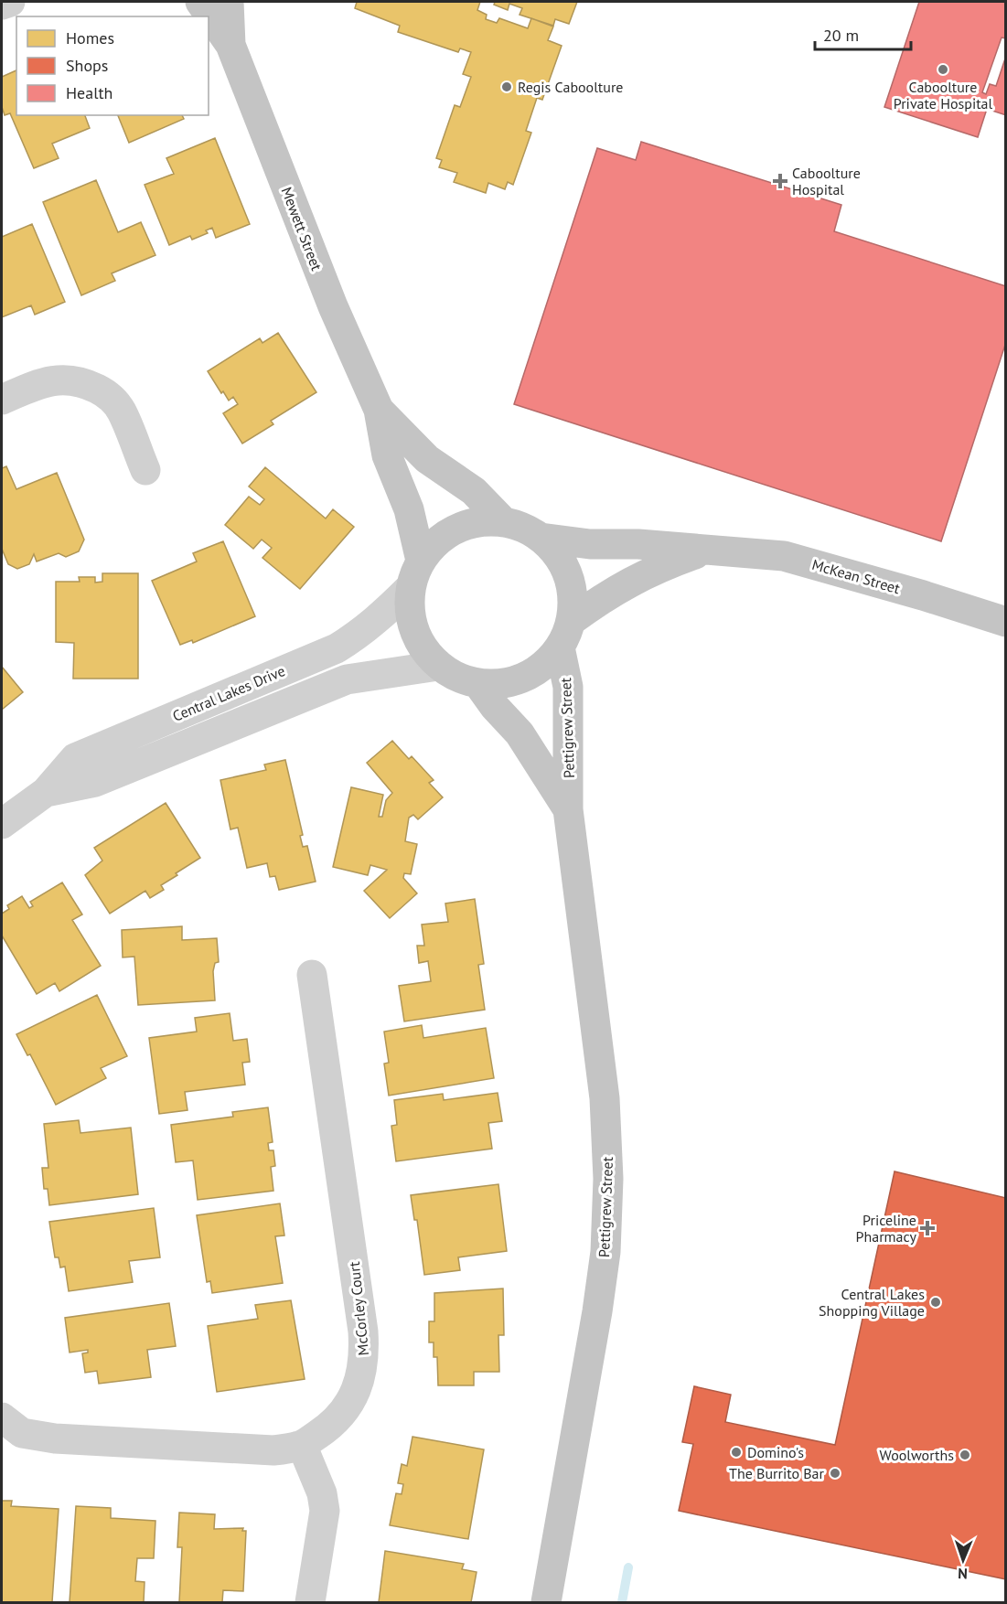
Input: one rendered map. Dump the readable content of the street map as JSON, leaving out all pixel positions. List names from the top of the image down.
{
  "streets": {
    "main road": ["Mewett Street", "McKean Street", "Pettigrew Street"],
    "street": ["Central Lakes Drive", "McCorley Court"]
  },
  "crossings": [
    ["Mewett Street", "McKean Street"],
    ["Mewett Street", "Central Lakes Drive"],
    ["Mewett Street", "Pettigrew Street"],
    ["McKean Street", "Central Lakes Drive"],
    ["McKean Street", "Pettigrew Street"],
    ["Central Lakes Drive", "Pettigrew Street"]
  ],
  "places": {
    "other": [
      "Caboolture Private Hospital",
      "Regis Caboolture",
      "Central Lakes Shopping Village",
      "Domino's",
      "Woolworths",
      "The Burrito Bar"
    ],
    "health": ["Caboolture Hospital", "Priceline Pharmacy"]
  },
  "legend": ["Homes", "Shops", "Health"],
  "scale_bar": "20 m",
  "north": "bottom"
}
